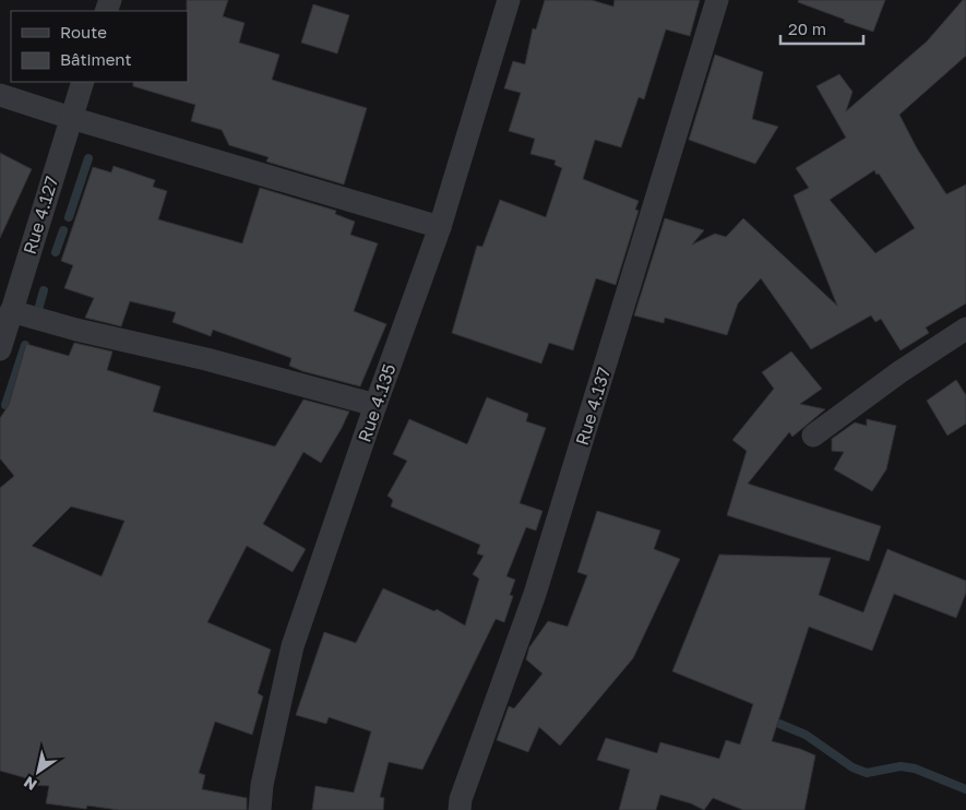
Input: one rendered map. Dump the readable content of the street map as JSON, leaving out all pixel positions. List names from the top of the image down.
{
  "streets": {
    "street": ["Rue 4.127", "Rue 4.135", "Rue 4.137"]
  },
  "legend": ["Route", "Bâtiment"],
  "scale_bar": "20 m",
  "north": "bottom left"
}
